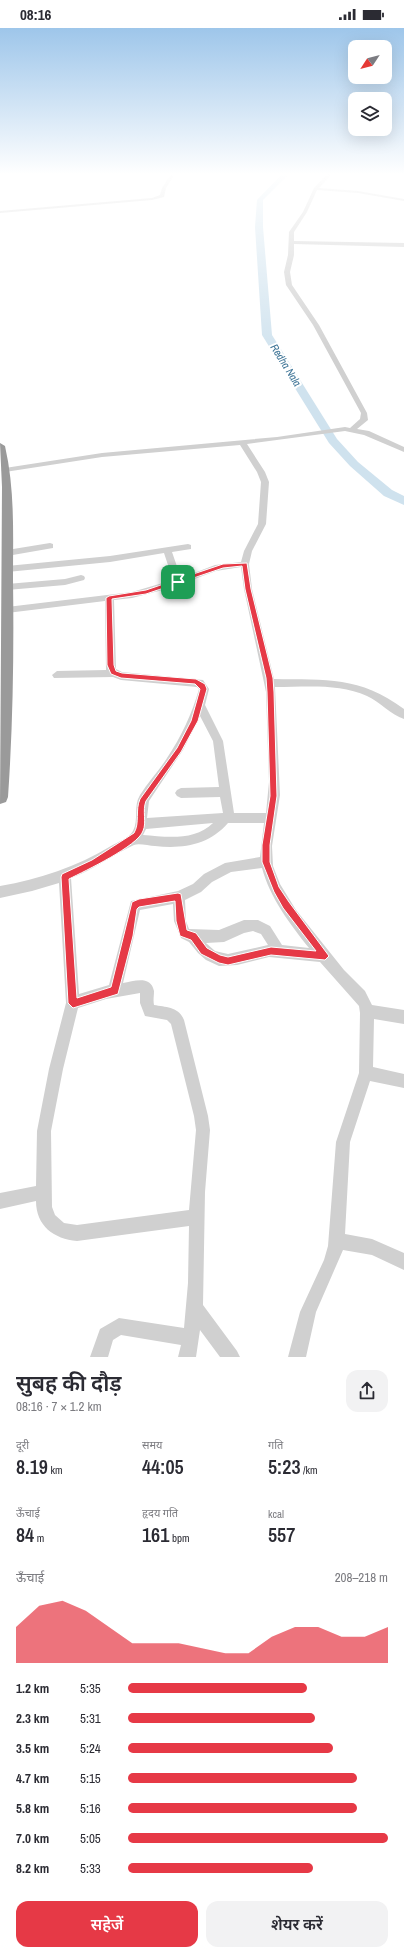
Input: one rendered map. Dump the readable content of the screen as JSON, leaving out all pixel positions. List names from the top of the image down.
{
  "water": ["Redha Nala"],
  "north": "bottom left",
  "page": {
    "status": "08:16",
    "heading": ["सुबह की दौड़", "08:16 · 7 × 1.2 km"],
    "stats": [
      ["दूरी", "8.19 km"],
      ["समय", "44:05"],
      ["गति", "5:23 /km"],
      ["ऊँचाई", "84 m"],
      ["हृदय गति", "161 bpm"],
      ["kcal", "557"]
    ],
    "chart": ["ऊँचाई", "208–218 m"],
    "list": [
      {
        "name": "1.2 km",
        "note": "5:35"
      },
      {
        "name": "2.3 km",
        "note": "5:31"
      },
      {
        "name": "3.5 km",
        "note": "5:24"
      },
      {
        "name": "4.7 km",
        "note": "5:15"
      },
      {
        "name": "5.8 km",
        "note": "5:16"
      },
      {
        "name": "7.0 km",
        "note": "5:05"
      },
      {
        "name": "8.2 km",
        "note": "5:33"
      }
    ],
    "buttons": ["सहेजें", "शेयर करें"]
  }
}
